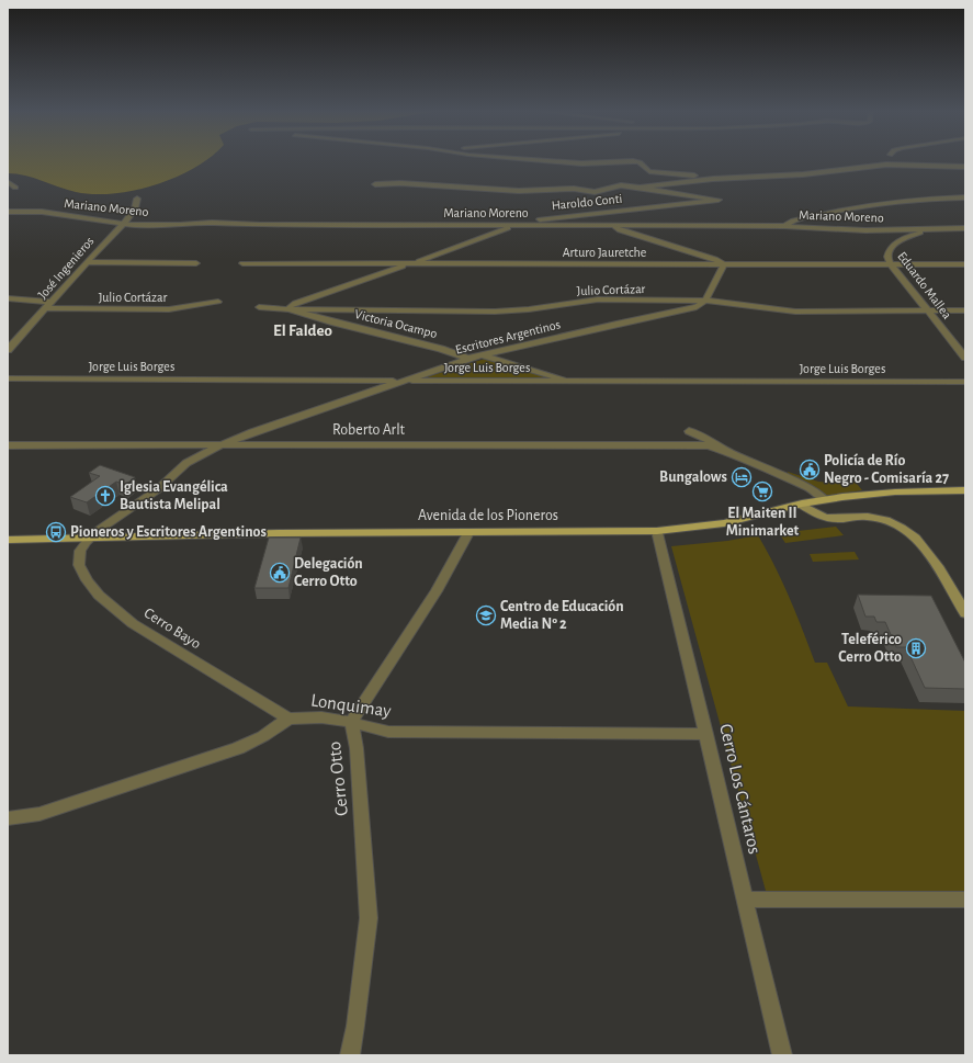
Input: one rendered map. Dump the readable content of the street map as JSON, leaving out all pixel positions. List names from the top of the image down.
{
  "streets": {
    "main road": ["Avenida de los Pioneros"],
    "street": [
      "Haroldo Conti",
      "Mariano Moreno",
      "Arturo Jauretche",
      "José Ingenieros",
      "Eduardo Mallea",
      "Julio Cortázar",
      "Victoria Ocampo",
      "Escritores Argentinos",
      "Jorge Luis Borges",
      "Roberto Arlt",
      "Cerro Bayo",
      "Lonquimay",
      "Cerro Otto",
      "Cerro Los Cántaros"
    ]
  },
  "crossings": [
    ["Haroldo Conti", "Mariano Moreno"],
    ["Haroldo Conti", "Arturo Jauretche"],
    ["Haroldo Conti", "Victoria Ocampo"],
    ["Mariano Moreno", "José Ingenieros"],
    ["Mariano Moreno", "Eduardo Mallea"],
    ["Arturo Jauretche", "Eduardo Mallea"],
    ["José Ingenieros", "Julio Cortázar"],
    ["Eduardo Mallea", "Julio Cortázar"],
    ["Julio Cortázar", "Victoria Ocampo"],
    ["Julio Cortázar", "Escritores Argentinos"],
    ["Victoria Ocampo", "Escritores Argentinos"],
    ["Escritores Argentinos", "Jorge Luis Borges"],
    ["Escritores Argentinos", "Roberto Arlt"],
    ["Escritores Argentinos", "Avenida de los Pioneros"],
    ["Escritores Argentinos", "Cerro Bayo"],
    ["Avenida de los Pioneros", "Cerro Bayo"],
    ["Avenida de los Pioneros", "Cerro Otto"],
    ["Avenida de los Pioneros", "Cerro Los Cántaros"],
    ["Cerro Bayo", "Lonquimay"],
    ["Lonquimay", "Cerro Otto"],
    ["Lonquimay", "Cerro Los Cántaros"]
  ],
  "districts": ["El Faldeo"],
  "places": {
    "public building": ["Policía de Río Negro - Comisaría 27", "Delegación Cerro Otto"],
    "hotel": ["Bungalows"],
    "supermarket": ["El Maiten II Minimarket"],
    "church": ["Iglesia Evangélica Bautista Melipal"],
    "bus stop": ["Pioneros y Escritores Argentinos"],
    "school or university": ["Centro de Educación Media Nº 2"],
    "building": ["Teleférico Cerro Otto"]
  }
}
